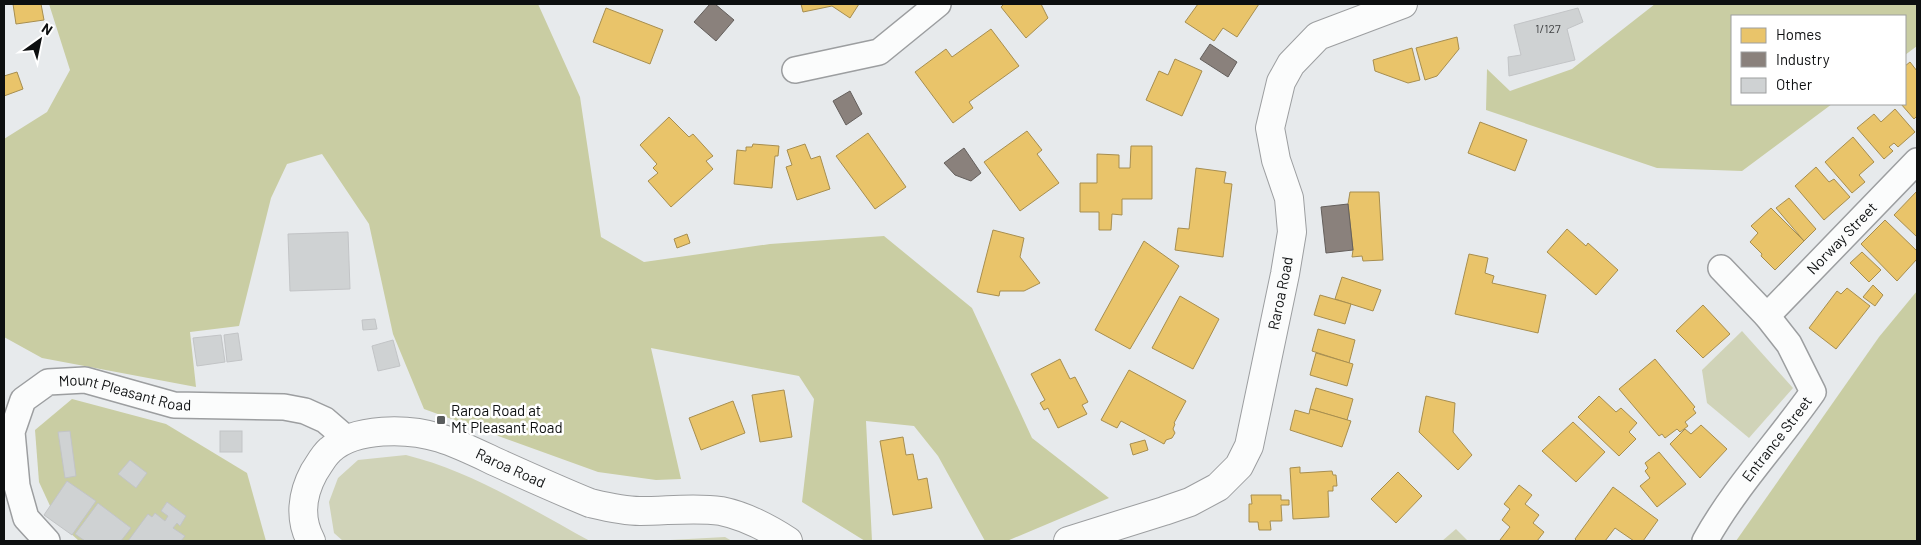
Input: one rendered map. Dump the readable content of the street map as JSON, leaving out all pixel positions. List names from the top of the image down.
{
  "streets": {
    "main road": ["Raroa Road"],
    "street": ["Norway Street", "Mount Pleasant Road", "Entrance Street"]
  },
  "crossings": [
    ["Norway Street", "Entrance Street"],
    ["Raroa Road", "Mount Pleasant Road"]
  ],
  "places": {
    "transit": ["Raroa Road at Mt Pleasant Road"]
  },
  "house_numbers": ["1/127"],
  "legend": ["Homes", "Industry", "Other"],
  "north": "top right"
}
